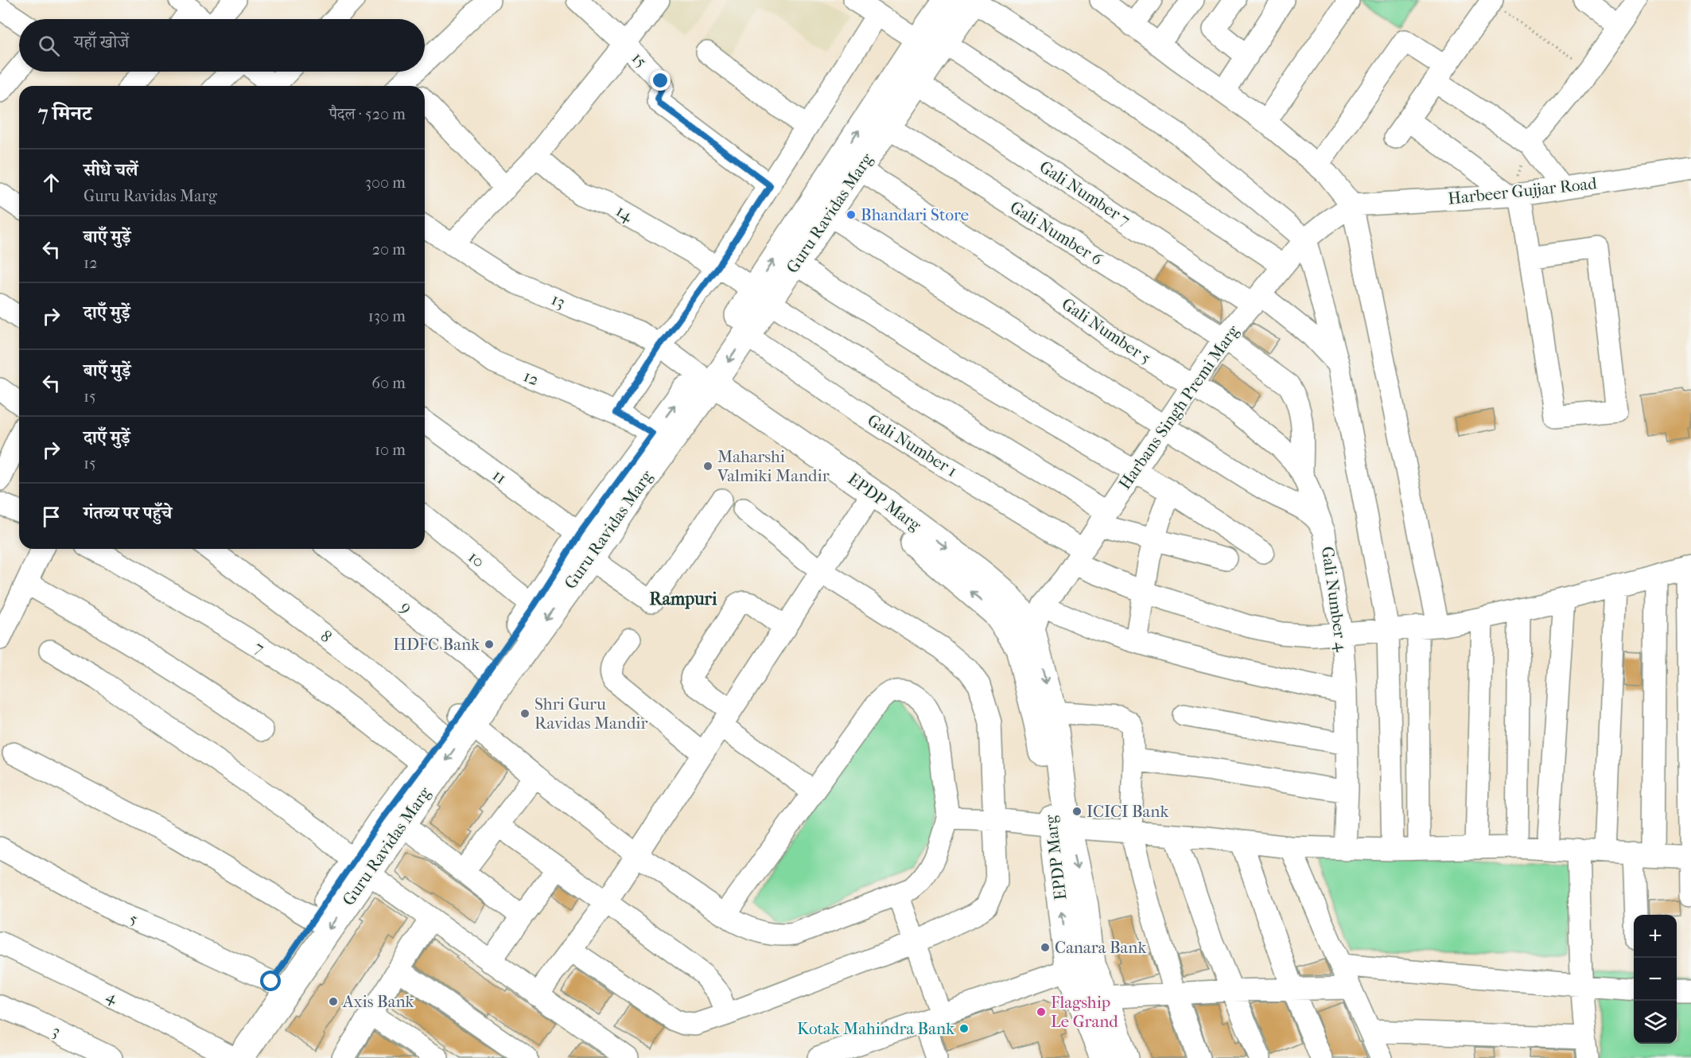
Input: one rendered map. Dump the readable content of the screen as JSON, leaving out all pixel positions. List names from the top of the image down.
{
  "streets": {
    "main road": ["Guru Ravidas Marg", "EPDP Marg"],
    "street": [
      "15",
      "Harbeer Gujjar Road",
      "Gali Number 7",
      "14",
      "Gali Number 6",
      "13",
      "Gali Number 5",
      "12",
      "Harbans Singh Premi Marg",
      "Gali Number 1",
      "11",
      "10",
      "Gali Number 4",
      "9",
      "8",
      "7",
      "5",
      "4",
      "3"
    ]
  },
  "crossings": [
    ["Harbeer Gujjar Road", "Harbans Singh Premi Marg"],
    ["Gali Number 7", "Guru Ravidas Marg"],
    ["Gali Number 7", "Harbans Singh Premi Marg"],
    ["14", "Guru Ravidas Marg"],
    ["14", "Harbans Singh Premi Marg"],
    ["Guru Ravidas Marg", "Gali Number 6"],
    ["Guru Ravidas Marg", "13"],
    ["Guru Ravidas Marg", "Gali Number 5"],
    ["Guru Ravidas Marg", "12"],
    ["Guru Ravidas Marg", "Gali Number 1"],
    ["Guru Ravidas Marg", "11"],
    ["Guru Ravidas Marg", "EPDP Marg"],
    ["Guru Ravidas Marg", "10"],
    ["Guru Ravidas Marg", "Gali Number 4"],
    ["Guru Ravidas Marg", "9"],
    ["Guru Ravidas Marg", "8"],
    ["Guru Ravidas Marg", "7"],
    ["Guru Ravidas Marg", "5"],
    ["Guru Ravidas Marg", "4"],
    ["Gali Number 6", "Gali Number 5"],
    ["Gali Number 6", "Harbans Singh Premi Marg"],
    ["13", "EPDP Marg"],
    ["Gali Number 5", "Harbans Singh Premi Marg"],
    ["Gali Number 5", "Gali Number 4"],
    ["Harbans Singh Premi Marg", "Gali Number 1"],
    ["Harbans Singh Premi Marg", "EPDP Marg"],
    ["Harbans Singh Premi Marg", "Gali Number 4"],
    ["Gali Number 1", "Gali Number 4"]
  ],
  "districts": ["Rampuri"],
  "places": [
    "Bhandari Store",
    "Maharshi Valmiki Mandir",
    "HDFC Bank",
    "Shri Guru Ravidas Mandir",
    "ICICI Bank",
    "Canara Bank",
    "Axis Bank",
    "Flagship Le Grand",
    "Kotak Mahindra Bank"
  ],
  "page": {
    "search": "यहाँ खोजें",
    "heading": ["7 मिनट", "पैदल · 520 m"],
    "list": [
      ["सीधे चलें", "Guru Ravidas Marg", "300 m"],
      ["बाएँ मुड़ें", "12", "20 m"],
      ["दाएँ मुड़ें", "130 m"],
      ["बाएँ मुड़ें", "15", "60 m"],
      ["दाएँ मुड़ें", "15", "10 m"],
      "गंतव्य पर पहुँचे"
    ],
    "map_buttons": ["+", "−"]
  }
}
